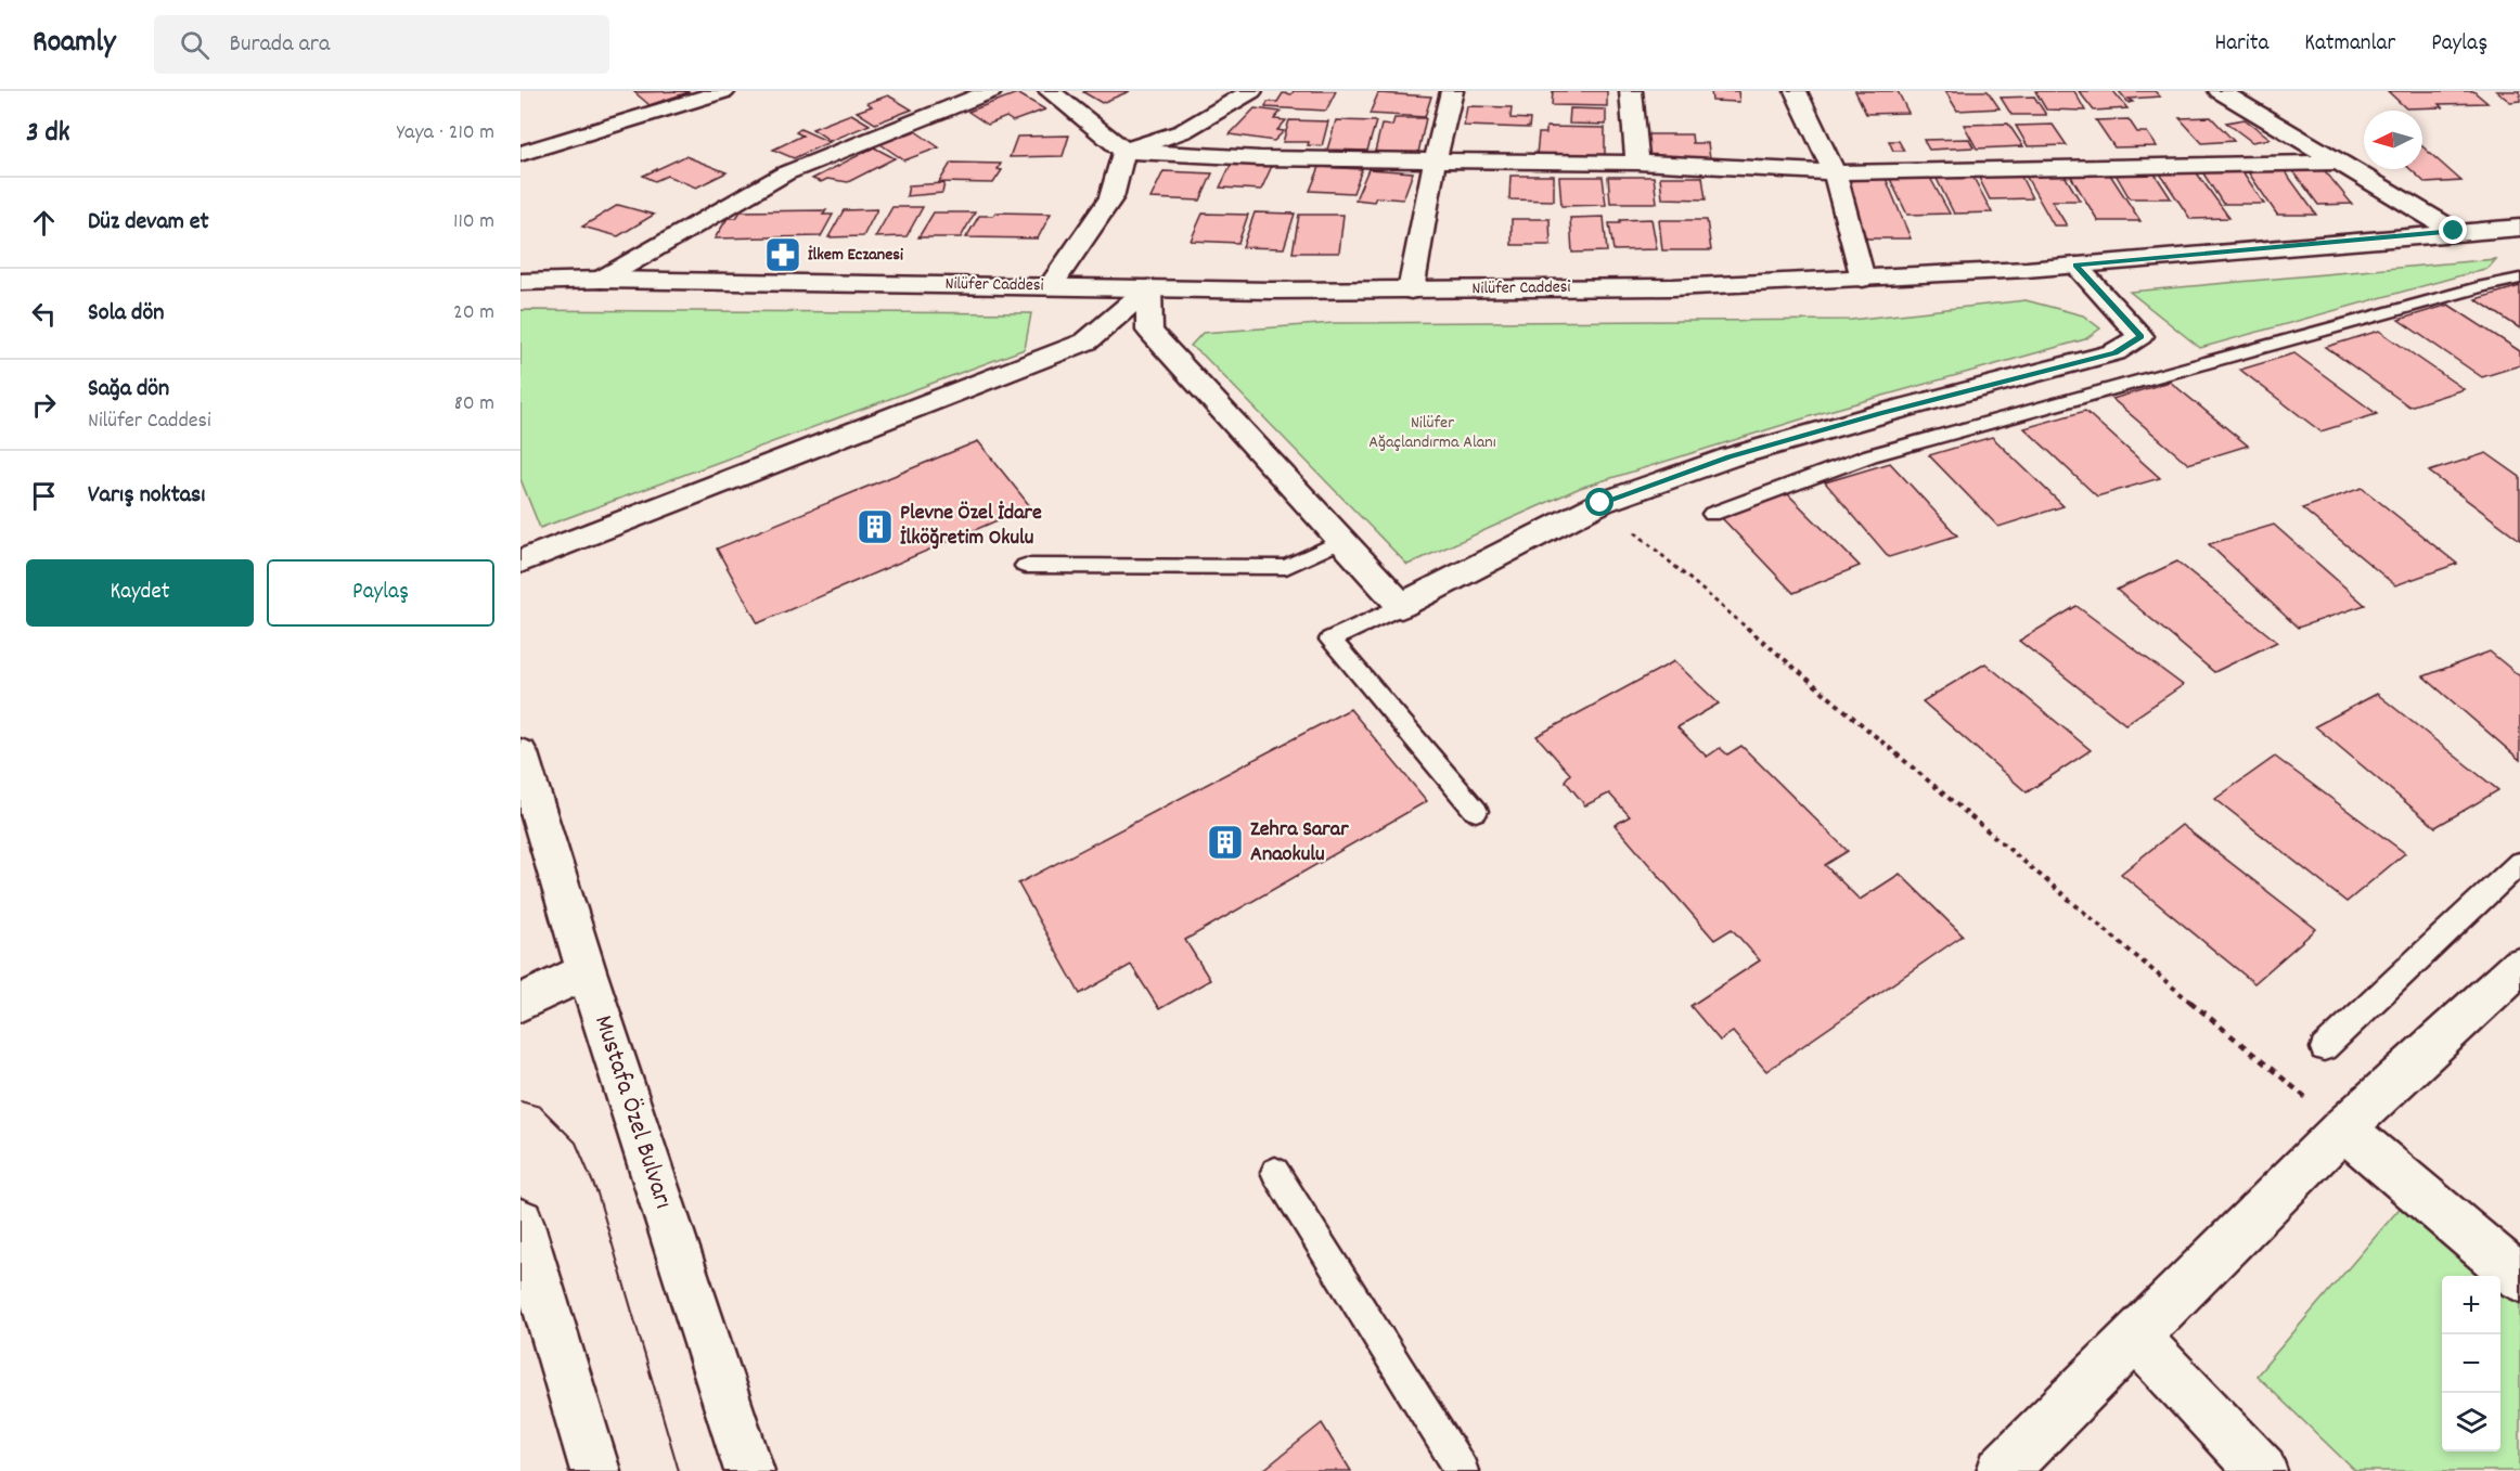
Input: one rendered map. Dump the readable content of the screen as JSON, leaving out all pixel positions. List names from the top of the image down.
{
  "streets": {
    "street": ["Nilüfer Caddesi", "Mustafa Özel Bulvarı"]
  },
  "parks": ["Nilüfer Ağaçlandırma Alanı"],
  "places": {
    "pharmacy": ["İlkem Eczanesi"],
    "building": ["Plevne Özel İdare İlköğretim Okulu", "Zehra Sarar Anaokulu"]
  },
  "north": "left",
  "page": {
    "header": "Roamly",
    "search": "Burada ara",
    "nav": ["Harita", "Katmanlar", "Paylaş"],
    "heading": ["3 dk", "Yaya · 210 m"],
    "list": [
      ["Düz devam et", "110 m"],
      ["Sola dön", "20 m"],
      ["Sağa dön", "Nilüfer Caddesi", "80 m"],
      "Varış noktası"
    ],
    "buttons": ["Kaydet", "Paylaş"],
    "map_buttons": ["+", "−"]
  }
}
